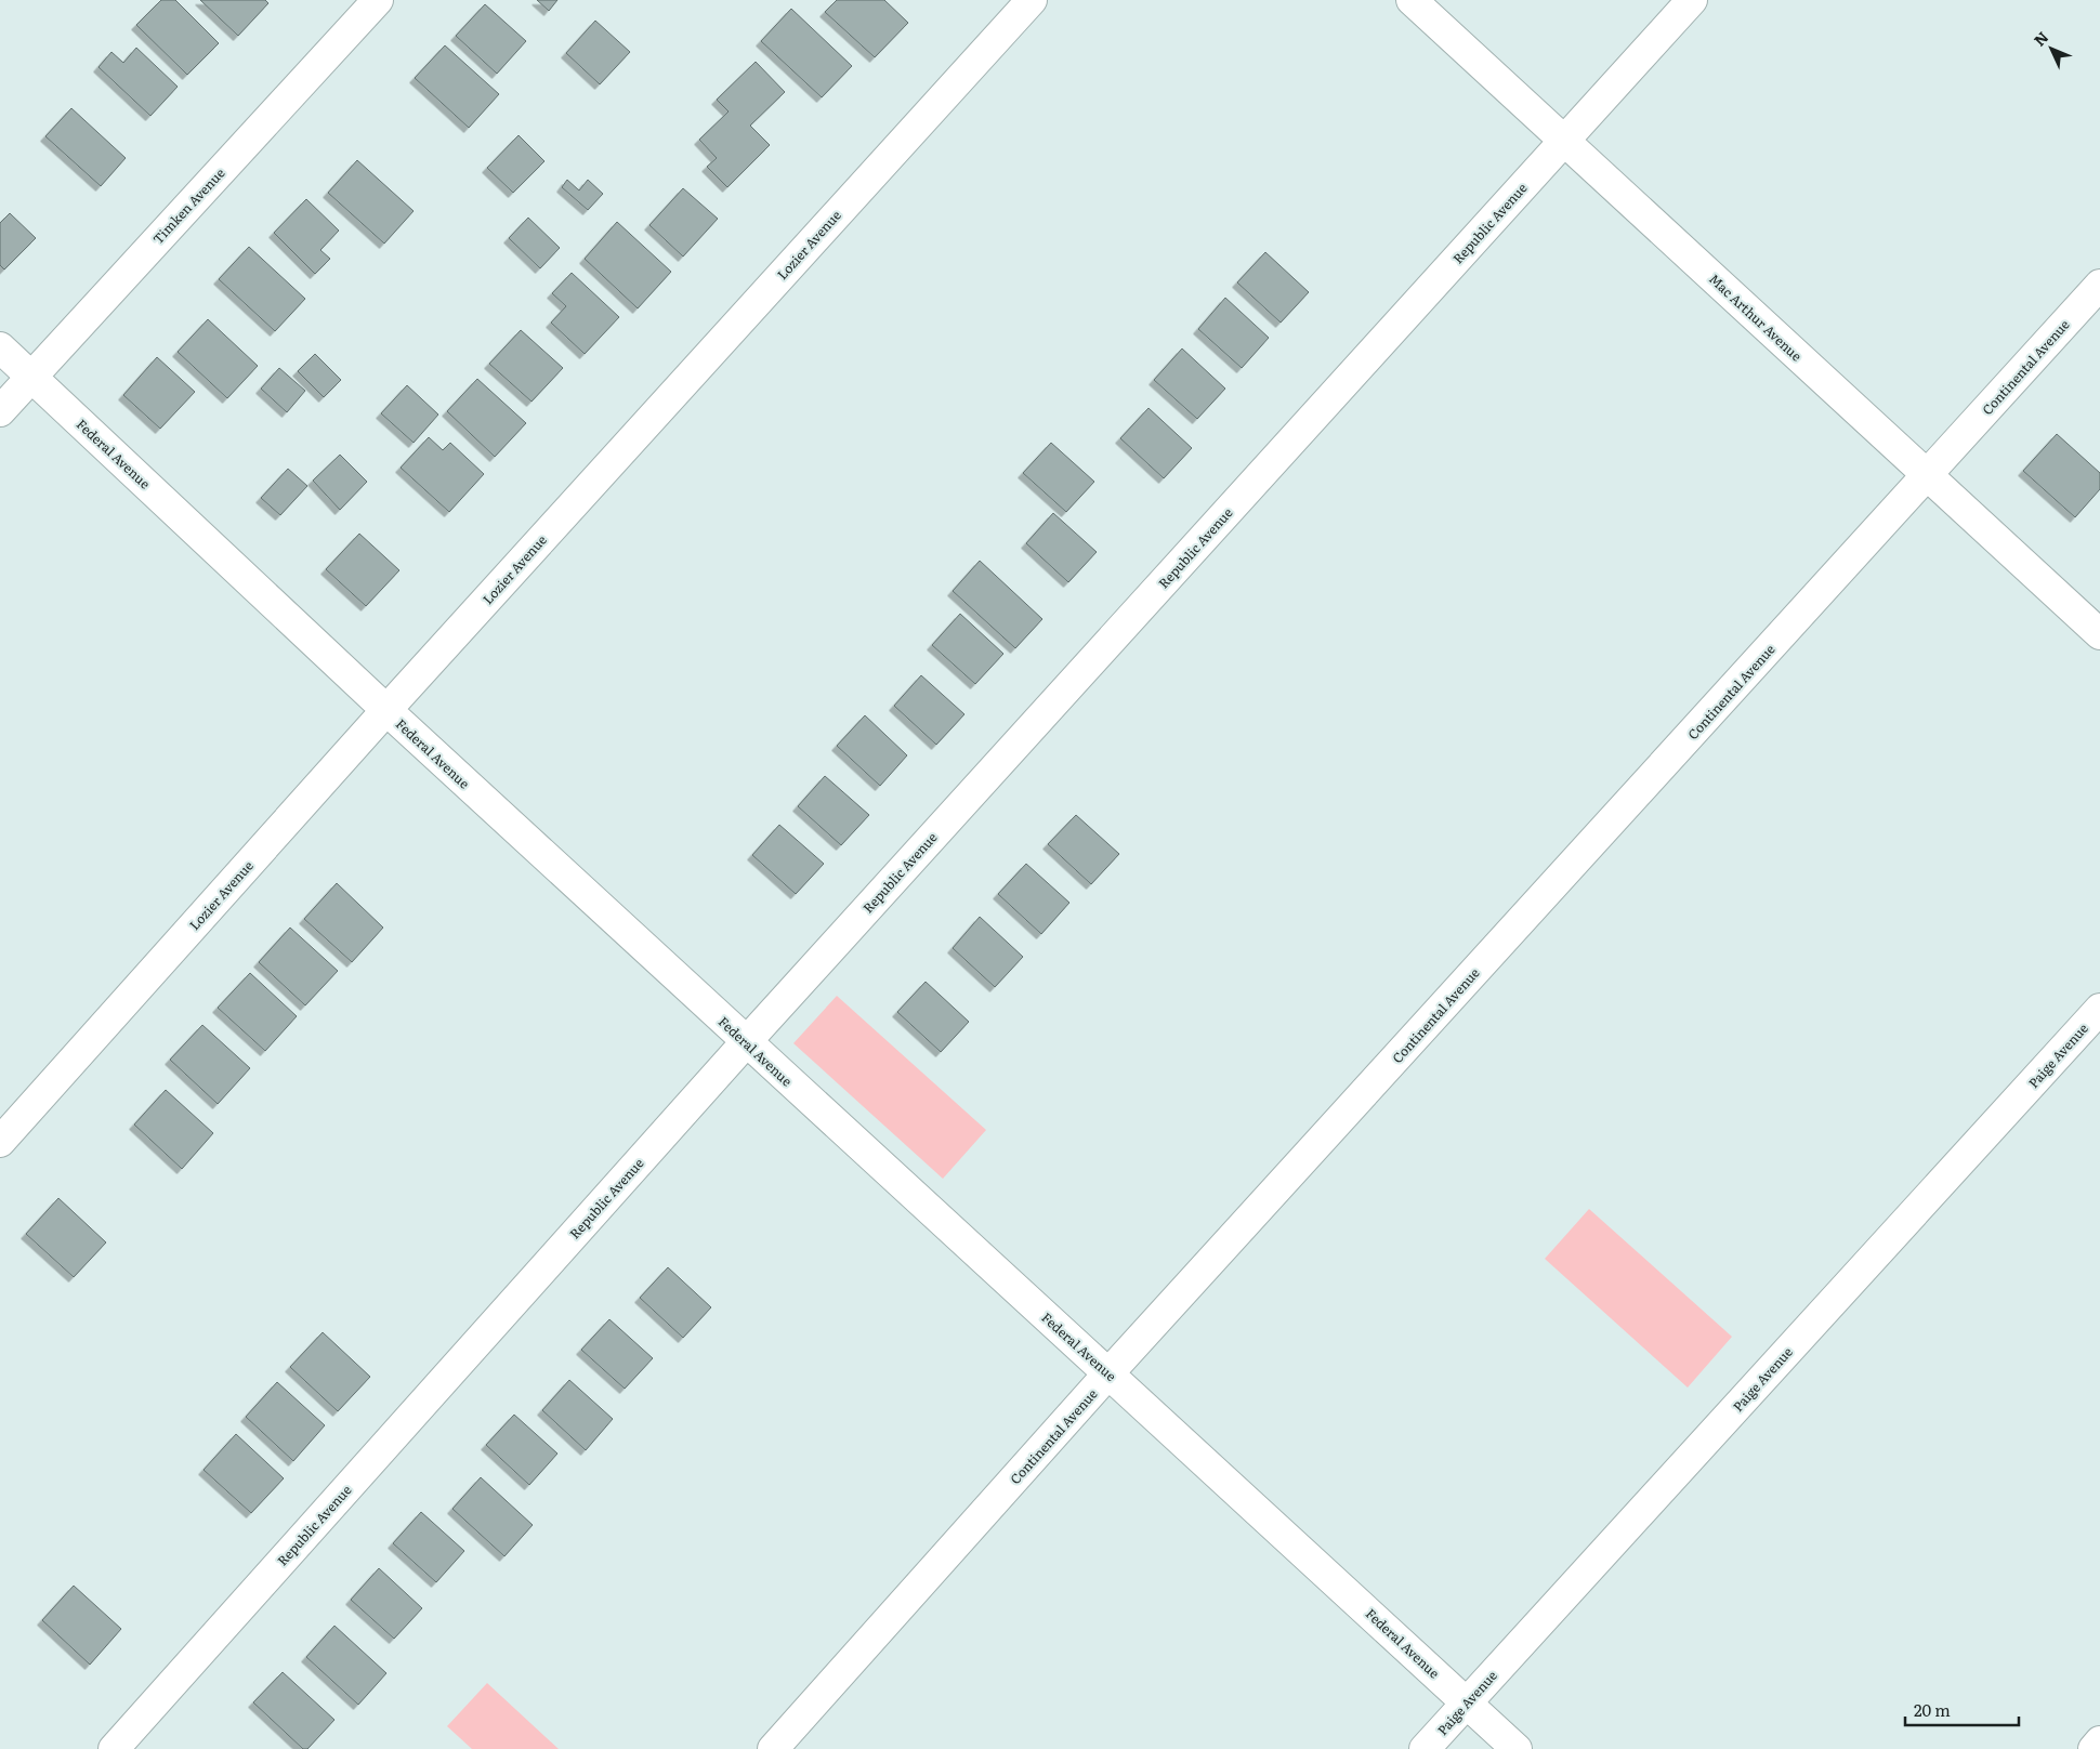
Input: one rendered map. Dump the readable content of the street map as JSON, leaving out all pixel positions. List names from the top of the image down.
{
  "streets": {
    "street": [
      "Timken Avenue",
      "Republic Avenue",
      "Lozier Avenue",
      "Mac Arthur Avenue",
      "Continental Avenue",
      "Federal Avenue",
      "Paige Avenue"
    ]
  },
  "crossings": [
    ["Timken Avenue", "Federal Avenue"],
    ["Republic Avenue", "Mac Arthur Avenue"],
    ["Republic Avenue", "Federal Avenue"],
    ["Lozier Avenue", "Federal Avenue"],
    ["Mac Arthur Avenue", "Continental Avenue"],
    ["Continental Avenue", "Federal Avenue"],
    ["Federal Avenue", "Paige Avenue"]
  ],
  "scale_bar": "20 m",
  "north": "top left"
}
